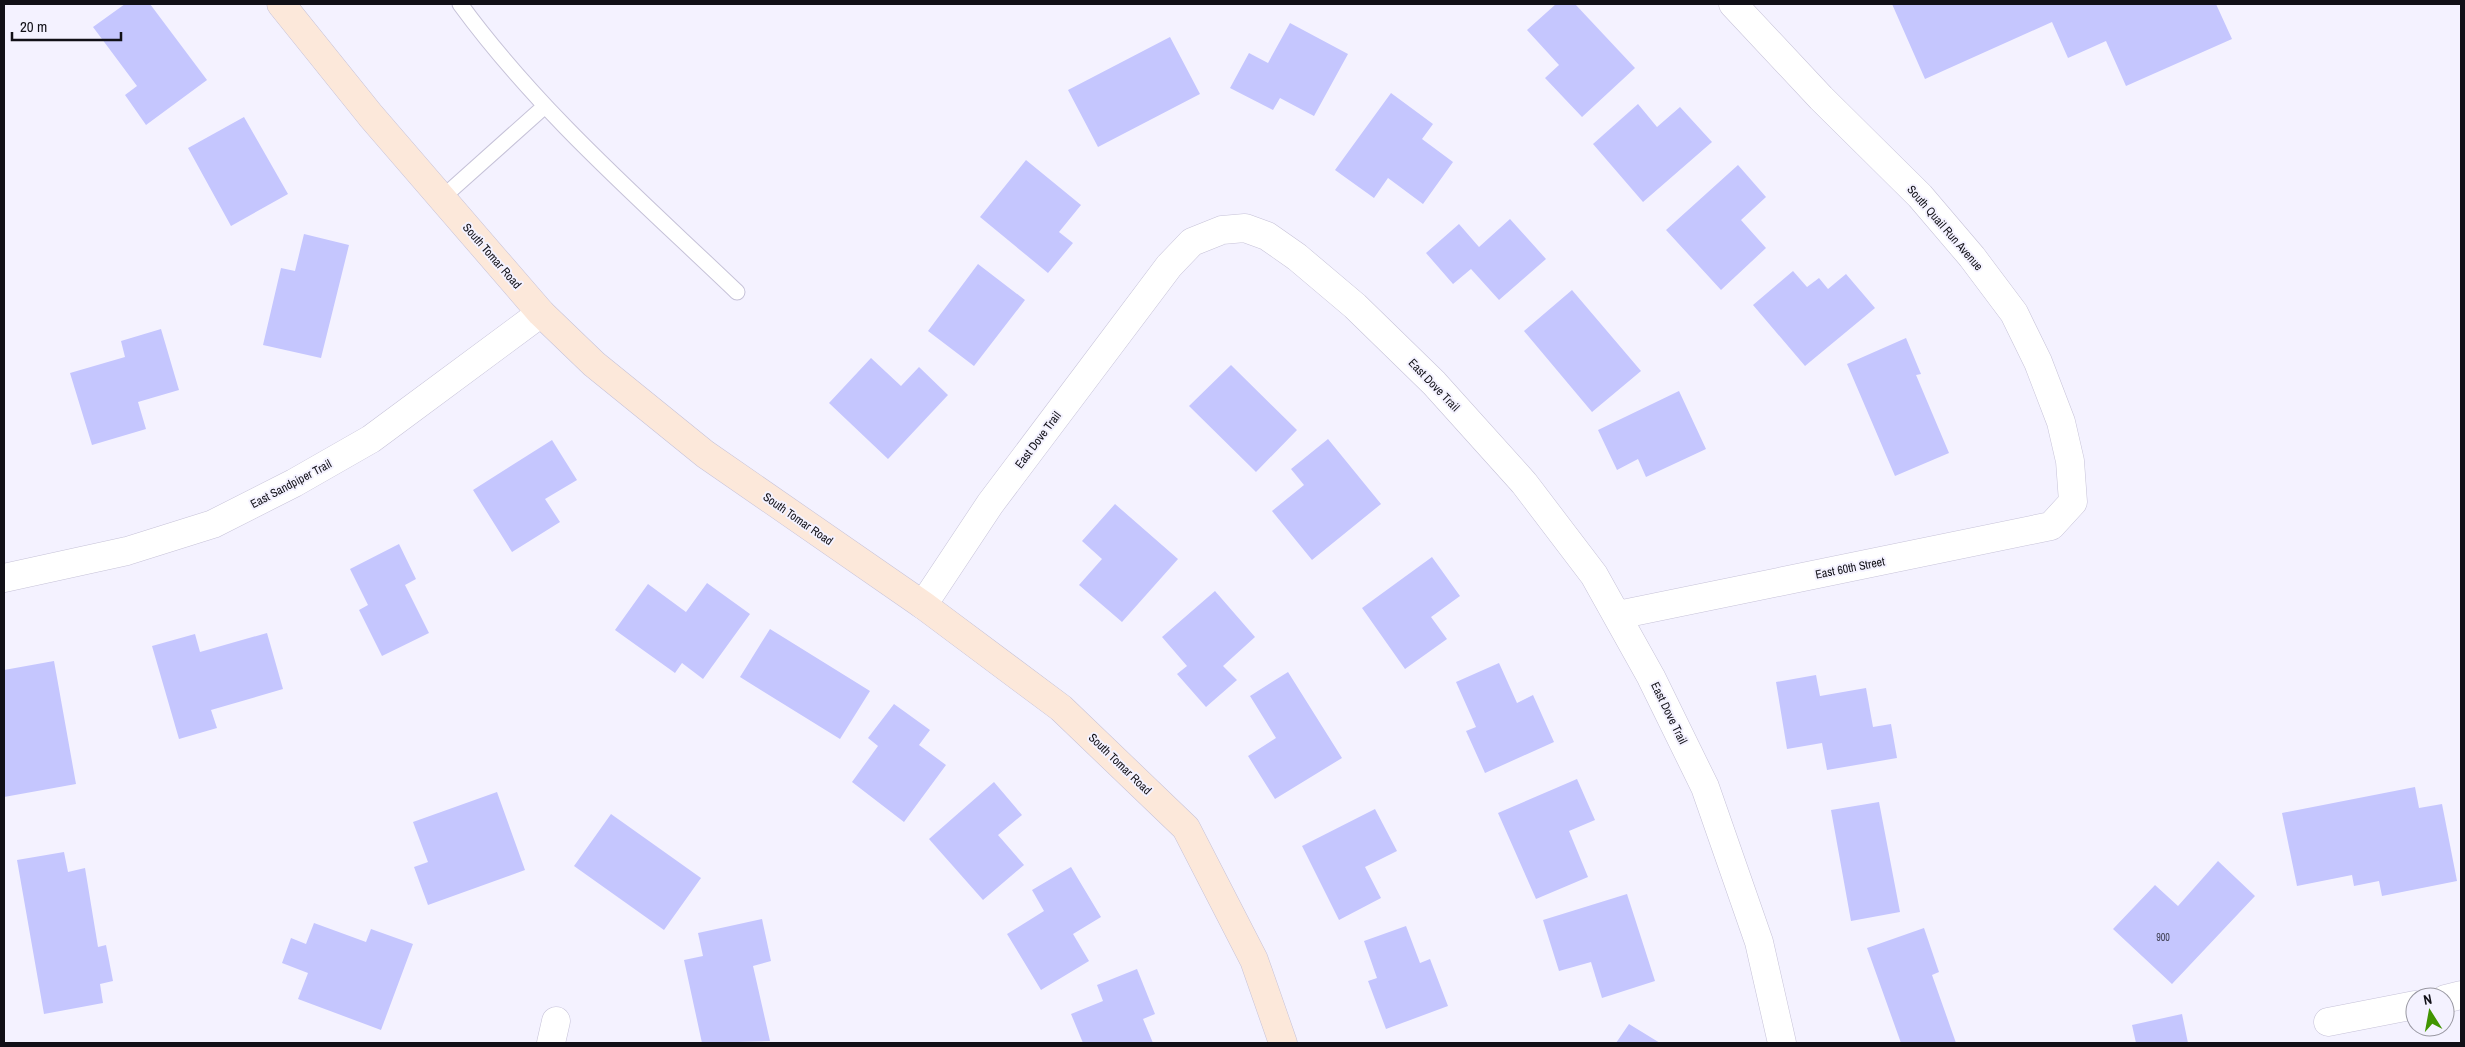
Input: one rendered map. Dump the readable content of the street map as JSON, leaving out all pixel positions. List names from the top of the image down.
{
  "streets": {
    "street": [
      "South Quail Run Avenue",
      "South Tomar Road",
      "East Dove Trail",
      "East Sandpiper Trail",
      "East 60th Street"
    ]
  },
  "crossings": [
    ["South Quail Run Avenue", "East 60th Street"],
    ["South Tomar Road", "East Dove Trail"],
    ["South Tomar Road", "East Sandpiper Trail"],
    ["East Dove Trail", "East 60th Street"]
  ],
  "house_numbers": ["900"],
  "scale_bar": "20 m",
  "north": "top"
}
